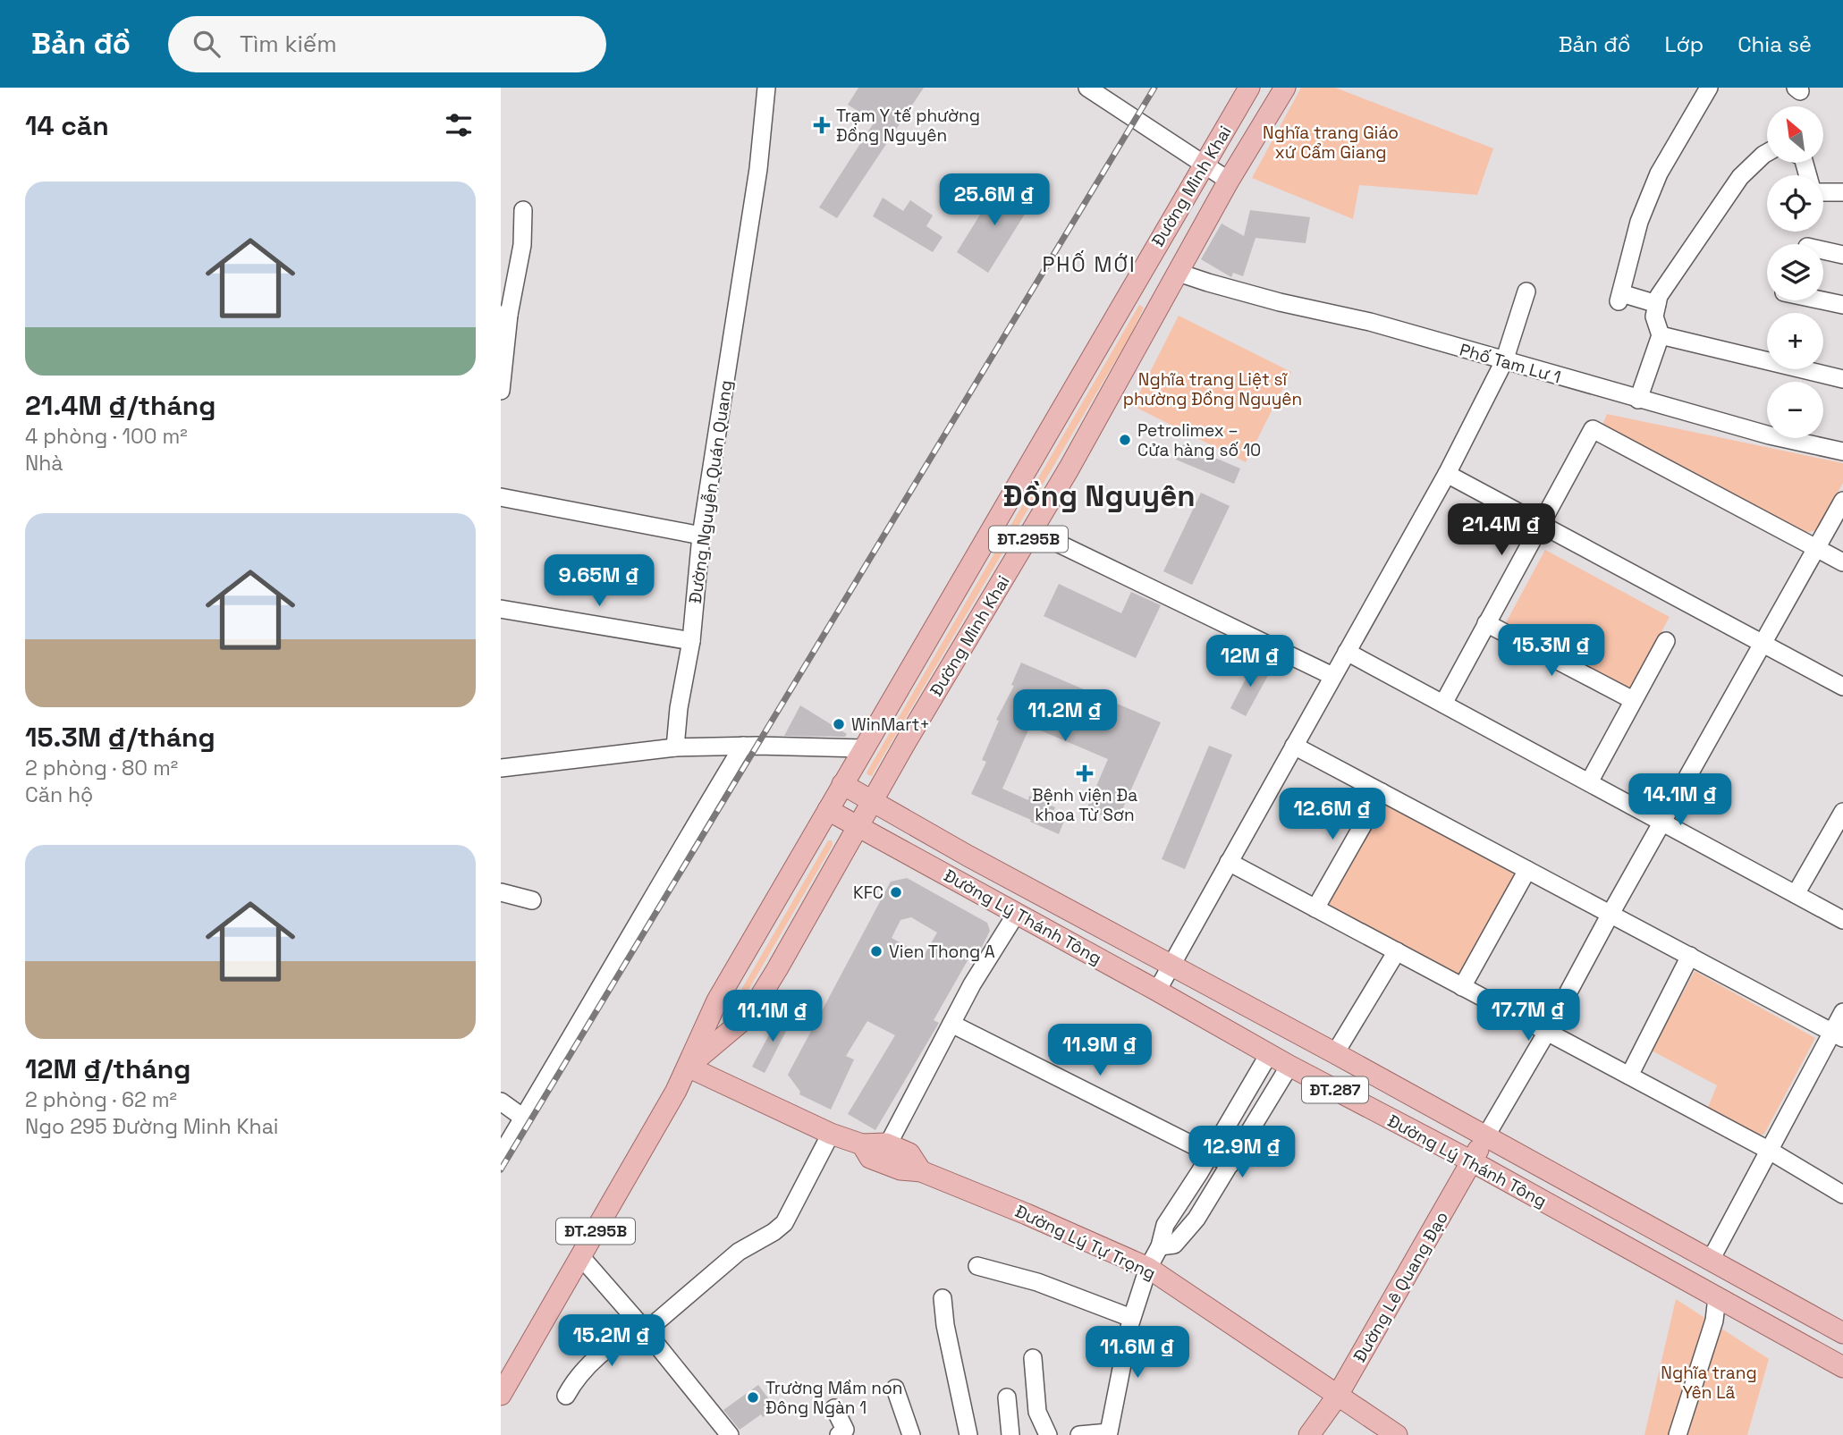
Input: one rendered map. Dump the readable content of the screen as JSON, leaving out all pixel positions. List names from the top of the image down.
{
  "streets": {
    "main road": [
      "Đường Minh Khai",
      "ĐT.295B",
      "Đường Lý Thánh Tông",
      "ĐT.287",
      "Đường Lý Tự Trọng",
      "Đường Lê Quang Đạo"
    ],
    "street": ["Phố Tam Lư 1", "Đường Nguyễn Quán Quang"]
  },
  "crossings": [
    ["Đường Minh Khai", "Phố Tam Lư 1"],
    ["Đường Minh Khai", "Đường Lý Thánh Tông"],
    ["Đường Minh Khai", "Đường Lý Tự Trọng"],
    ["Đường Lý Thánh Tông", "Đường Lê Quang Đạo"],
    ["Đường Lý Tự Trọng", "Đường Lê Quang Đạo"]
  ],
  "districts": ["PHỐ MỚI", "Đồng Nguyên"],
  "parks": ["Nghĩa trang Giáo xứ Cẩm Giang", "Nghĩa trang Liệt sĩ phường Đồng Nguyên", "Nghĩa trang Yên Lã"],
  "places": {
    "health": ["Trạm Y tế phường Đồng Nguyên", "Bệnh viện Đa khoa Từ Sơn"],
    "other": [
      "Petrolimex – Cửa hàng số 10",
      "WinMart+",
      "KFC",
      "Vien Thong A",
      "Trường Mầm non Đông Ngàn 1"
    ]
  },
  "north": "top left",
  "page": {
    "header": "Bản đồ",
    "search": "Tìm kiếm",
    "nav": ["Bản đồ", "Lớp", "Chia sẻ"],
    "heading": "14 căn",
    "map_buttons": ["+", "−"],
    "list": [
      {
        "name": "21.4M ₫/tháng",
        "note": "4 phòng · 100 m² · Nhà"
      },
      {
        "name": "15.3M ₫/tháng",
        "note": "2 phòng · 80 m² · Căn hộ"
      },
      {
        "name": "12M ₫/tháng",
        "note": "2 phòng · 62 m² · Ngo 295 Đường Minh Khai"
      }
    ],
    "price": [
      "25.6M ₫",
      "21.4M ₫",
      "9.65M ₫",
      "15.3M ₫",
      "12M ₫",
      "11.2M ₫",
      "14.1M ₫",
      "12.6M ₫",
      "17.7M ₫",
      "11.1M ₫",
      "11.9M ₫",
      "12.9M ₫",
      "15.2M ₫",
      "11.6M ₫"
    ]
  }
}
